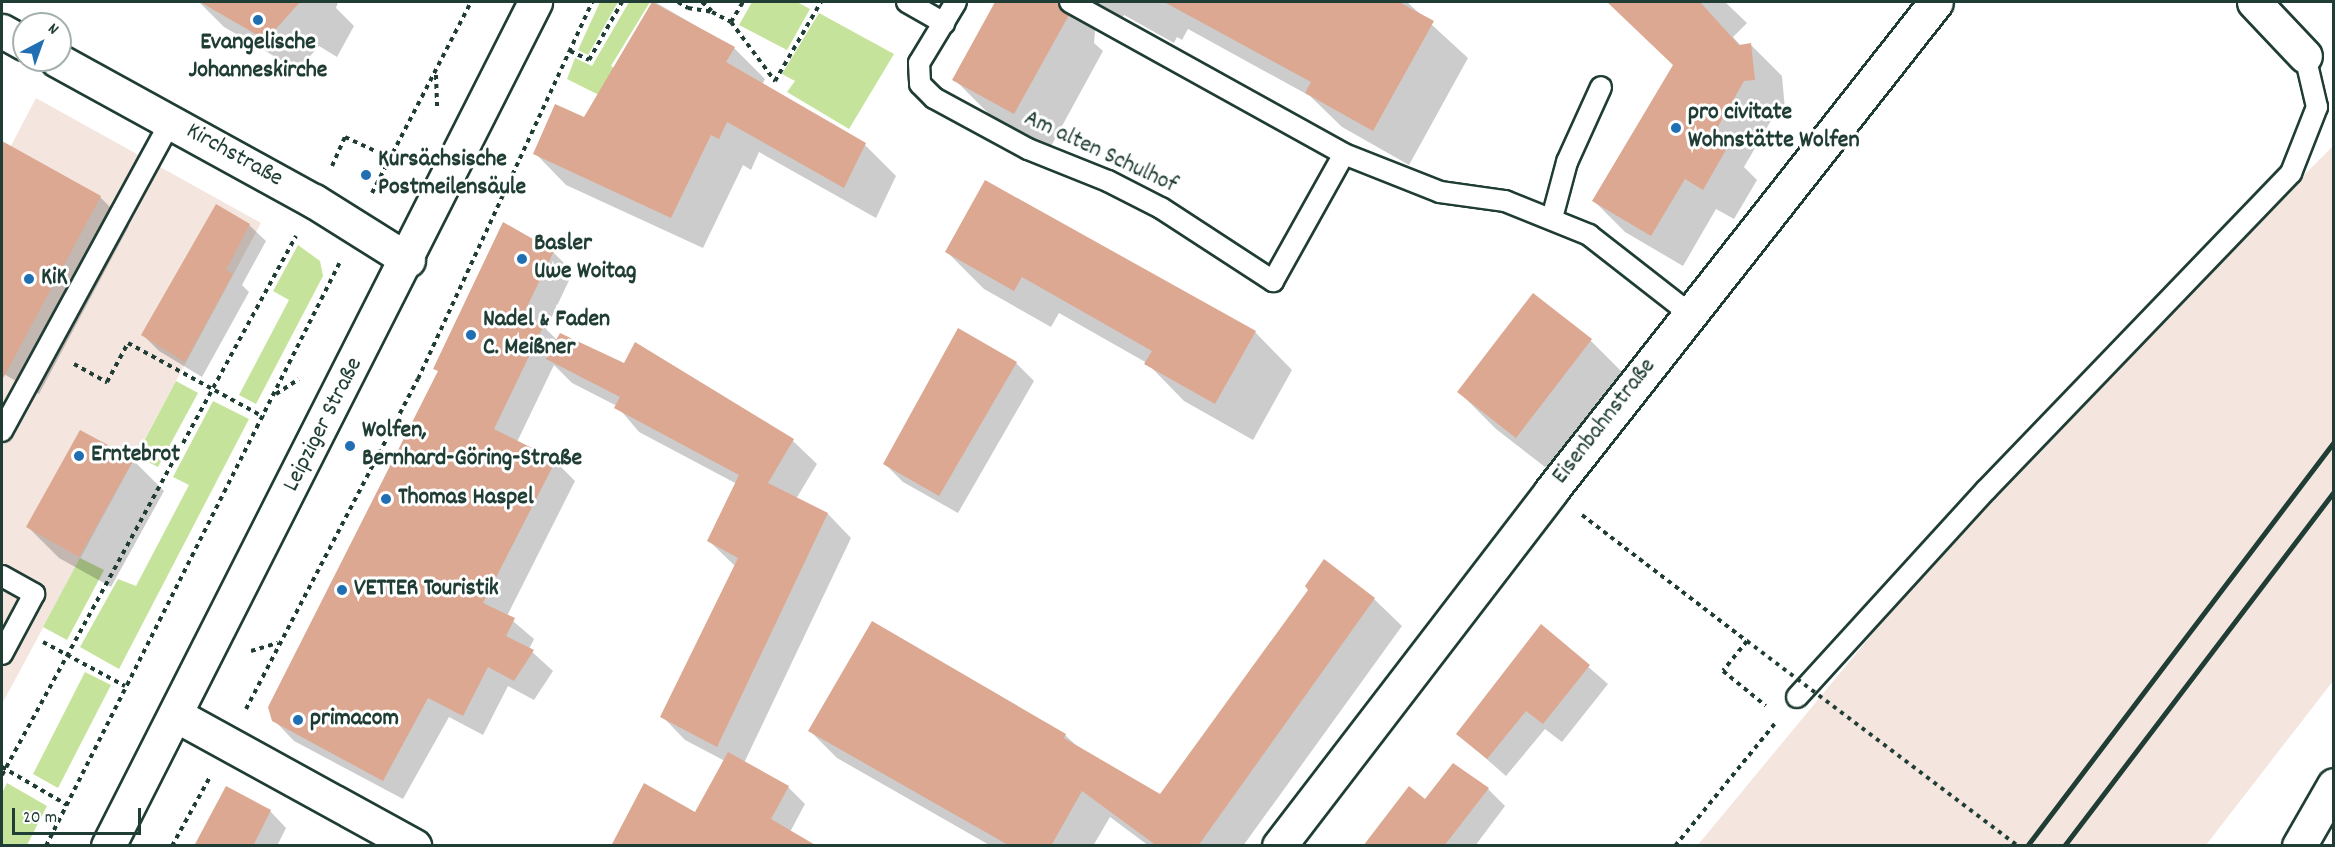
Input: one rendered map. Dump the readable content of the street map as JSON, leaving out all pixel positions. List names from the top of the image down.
{
  "streets": {
    "street": ["Kirchstraße", "Eisenbahnstraße", "Leipziger Straße"],
    "lane": ["Am alten Schulhof"]
  },
  "crossings": [
    ["Kirchstraße", "Leipziger Straße"]
  ],
  "places": [
    "Evangelische Johanneskirche",
    "pro civitate Wohnstätte Wolfen",
    "Kursächsische Postmeilensäule",
    "Basler Uwe Woitag",
    "KiK",
    "Nadel & Faden C. Meißner",
    "Wolfen, Bernhard-Göring-Straße",
    "Erntebrot",
    "Thomas Haspel",
    "VETTER Touristik",
    "primacom"
  ],
  "scale_bar": "20 m",
  "north": "top right"
}
